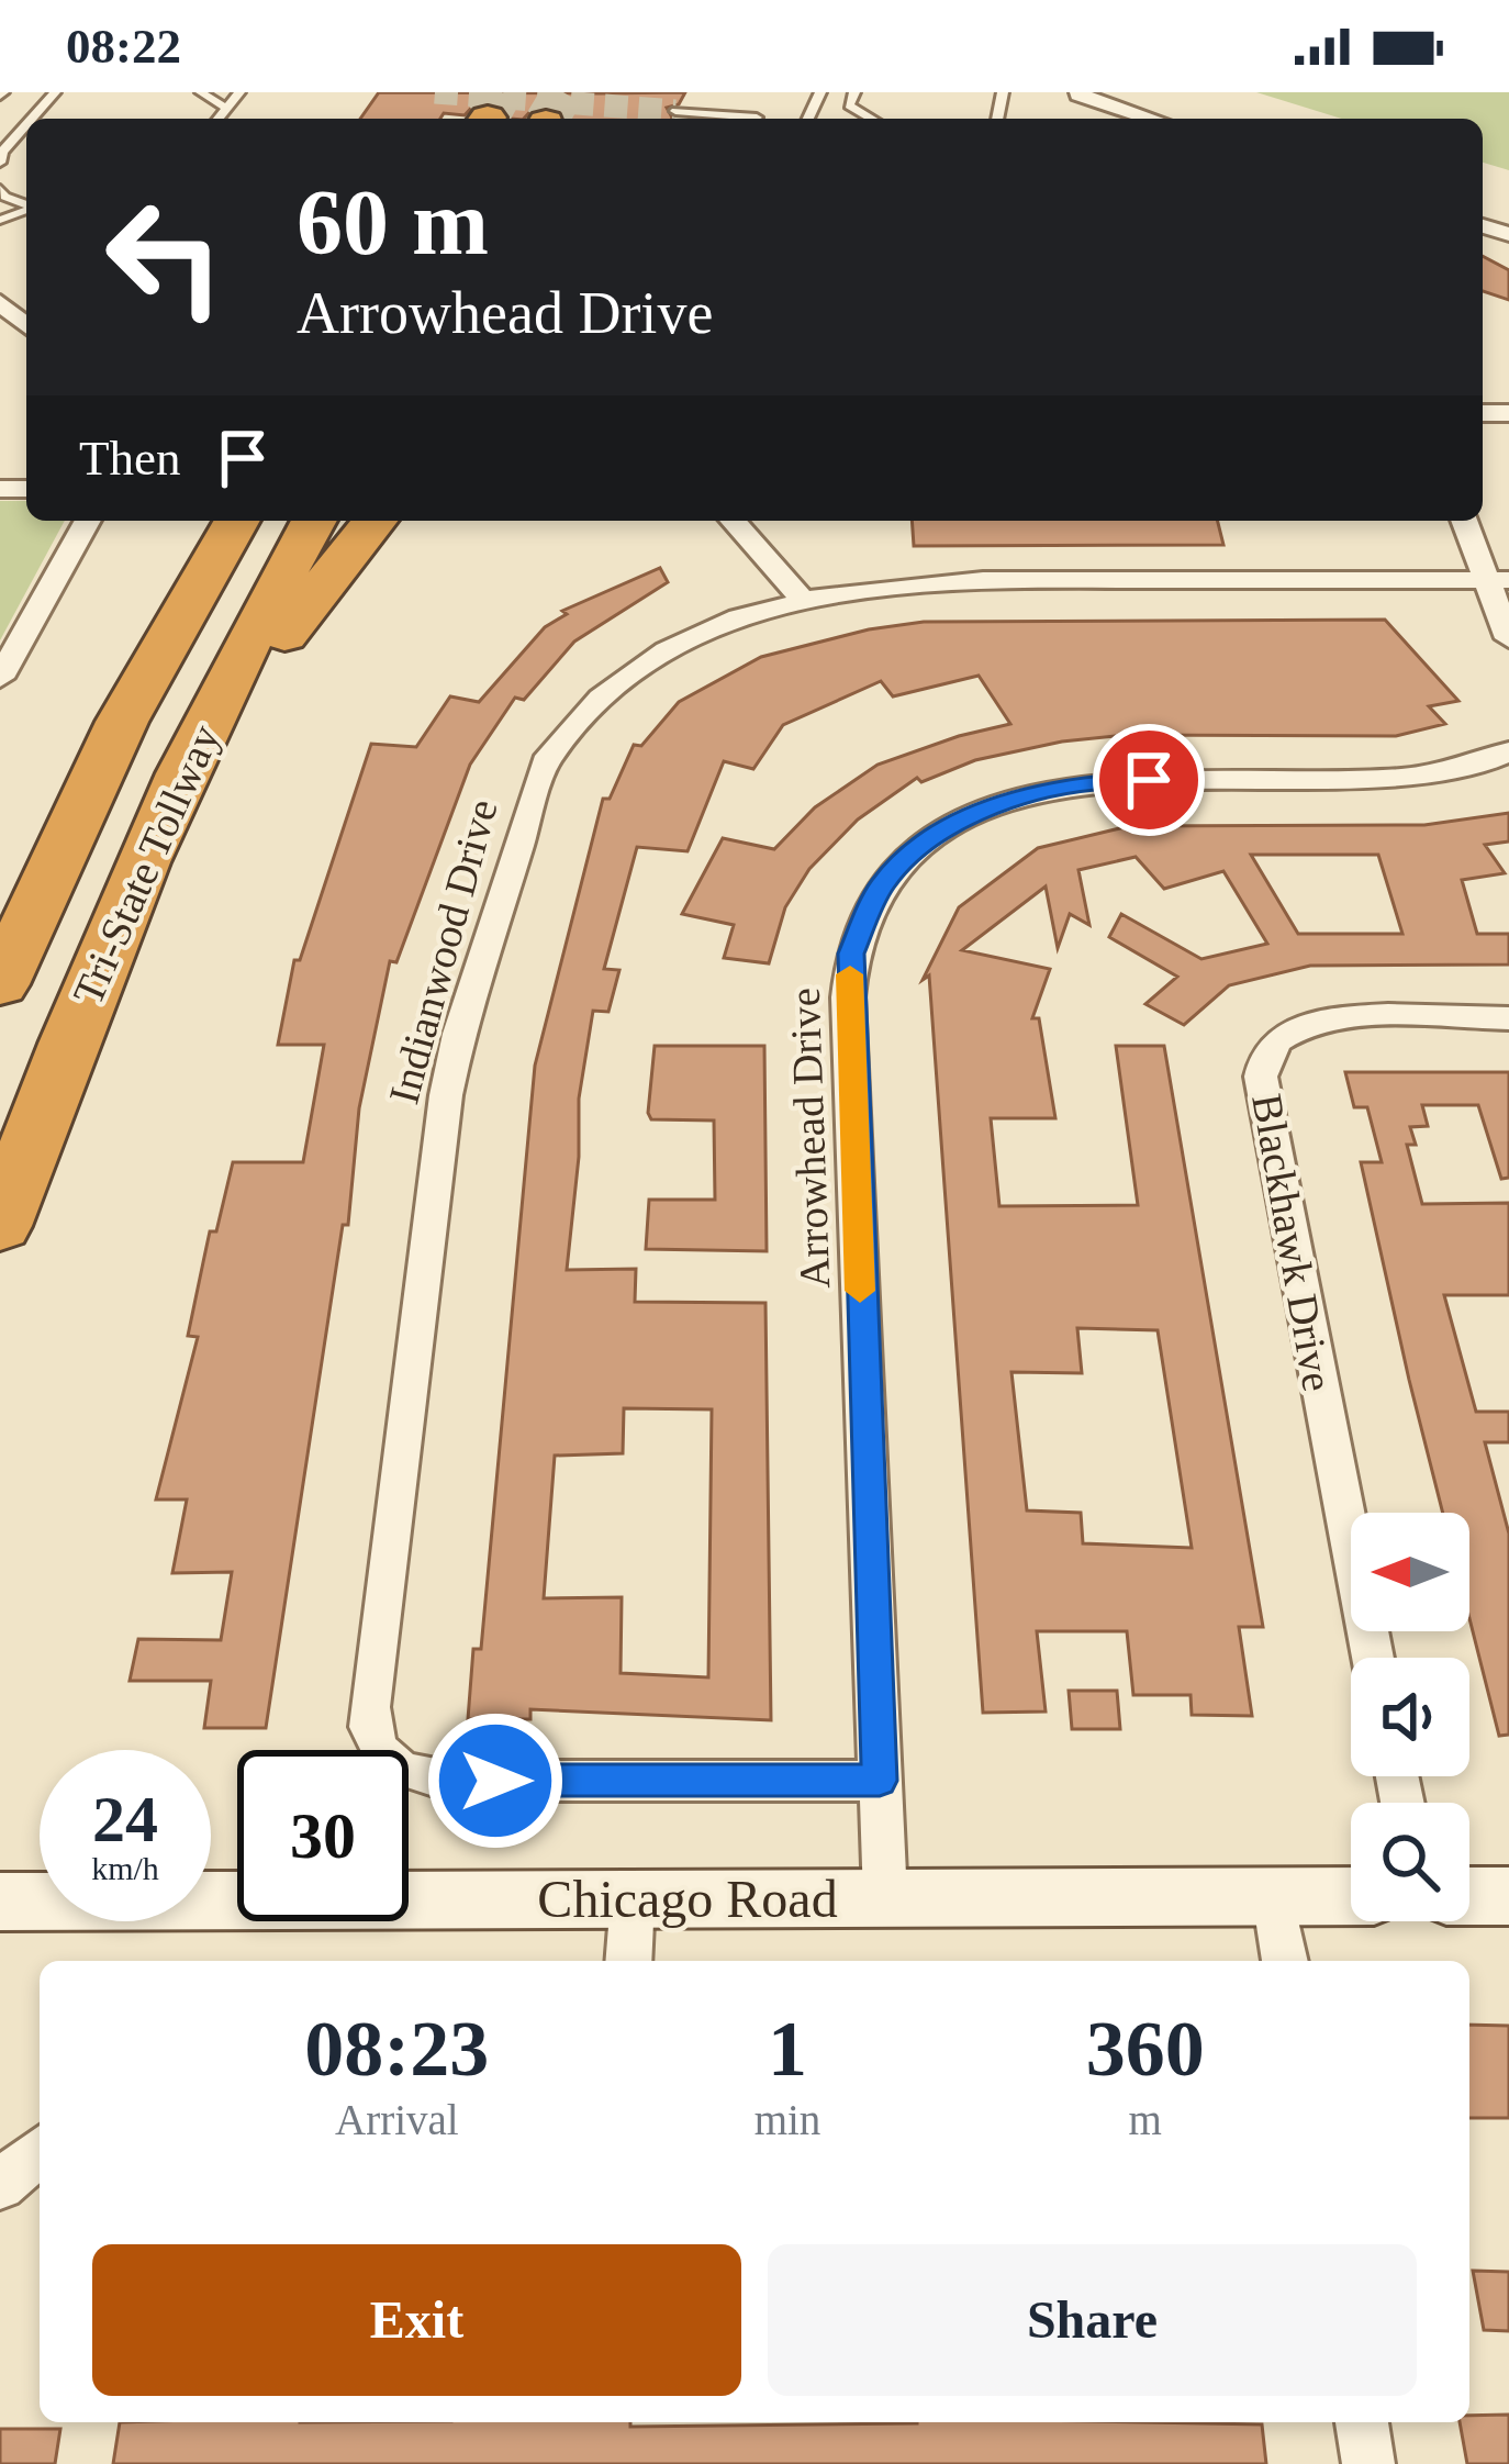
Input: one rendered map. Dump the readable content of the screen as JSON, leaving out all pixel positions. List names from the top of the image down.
{
  "streets": {
    "highway": ["Tri-State Tollway"],
    "street": [
      "Indianwood Drive",
      "Arrowhead Drive",
      "Blackhawk Drive",
      "Chicago Road"
    ]
  },
  "crossings": [
    ["Indianwood Drive", "Arrowhead Drive"],
    ["Arrowhead Drive", "Chicago Road"]
  ],
  "north": "left",
  "page": {
    "status": "08:22",
    "turn": ["60 m", "Arrowhead Drive"],
    "then": "Then",
    "speed": "24 km/h",
    "limit": "30",
    "eta": [
      "08:23",
      "Arrival",
      "1",
      "min",
      "360",
      "m"
    ],
    "buttons": ["Exit", "Share"]
  }
}
